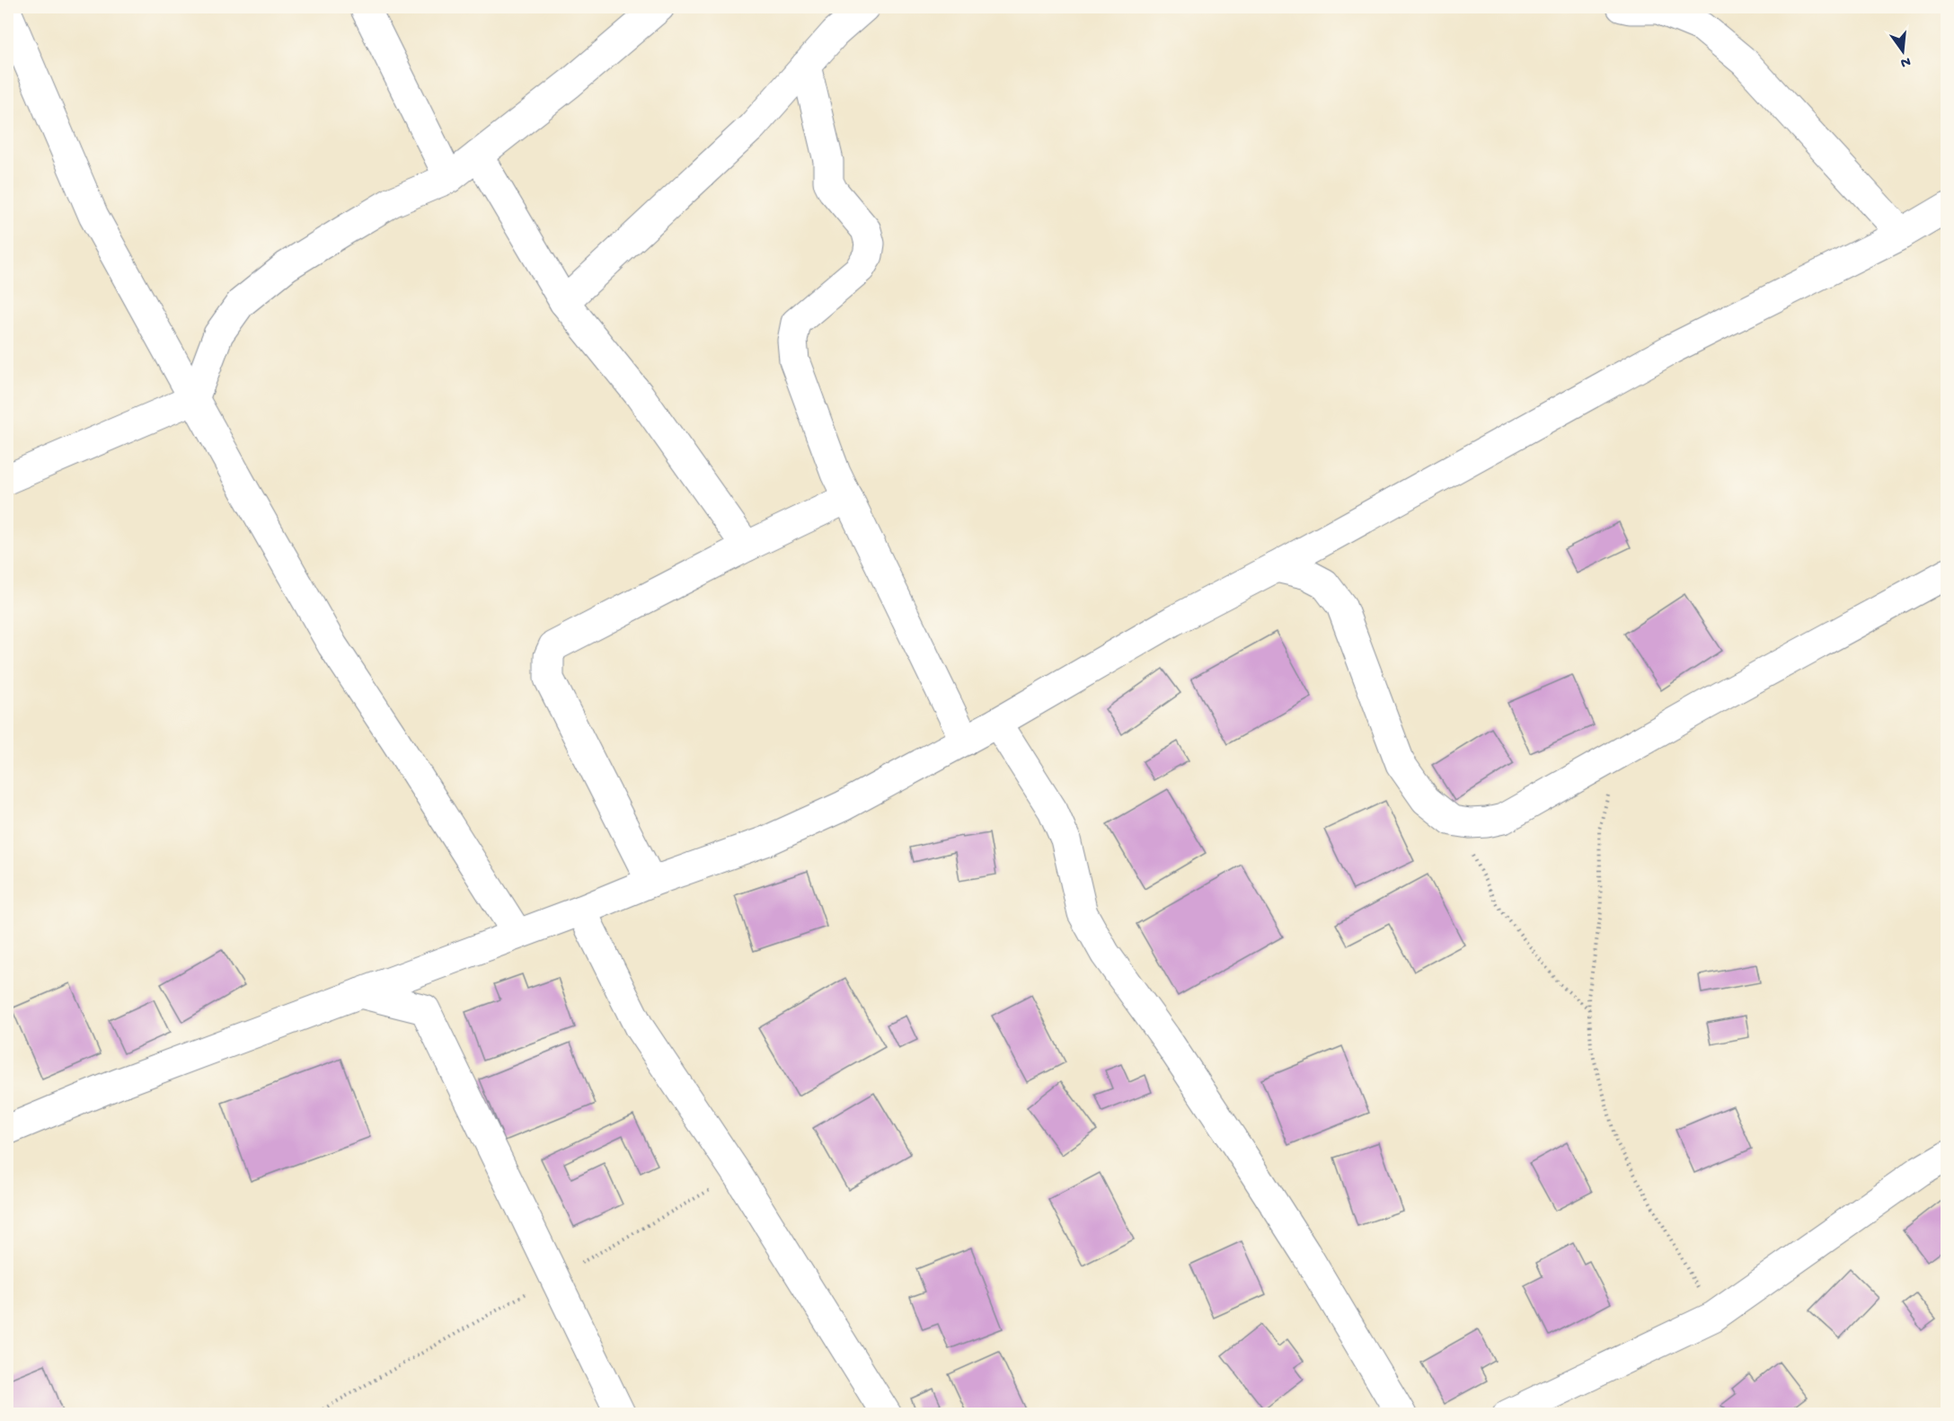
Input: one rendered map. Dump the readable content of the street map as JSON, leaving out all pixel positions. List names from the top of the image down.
{
  "north": "bottom"
}
